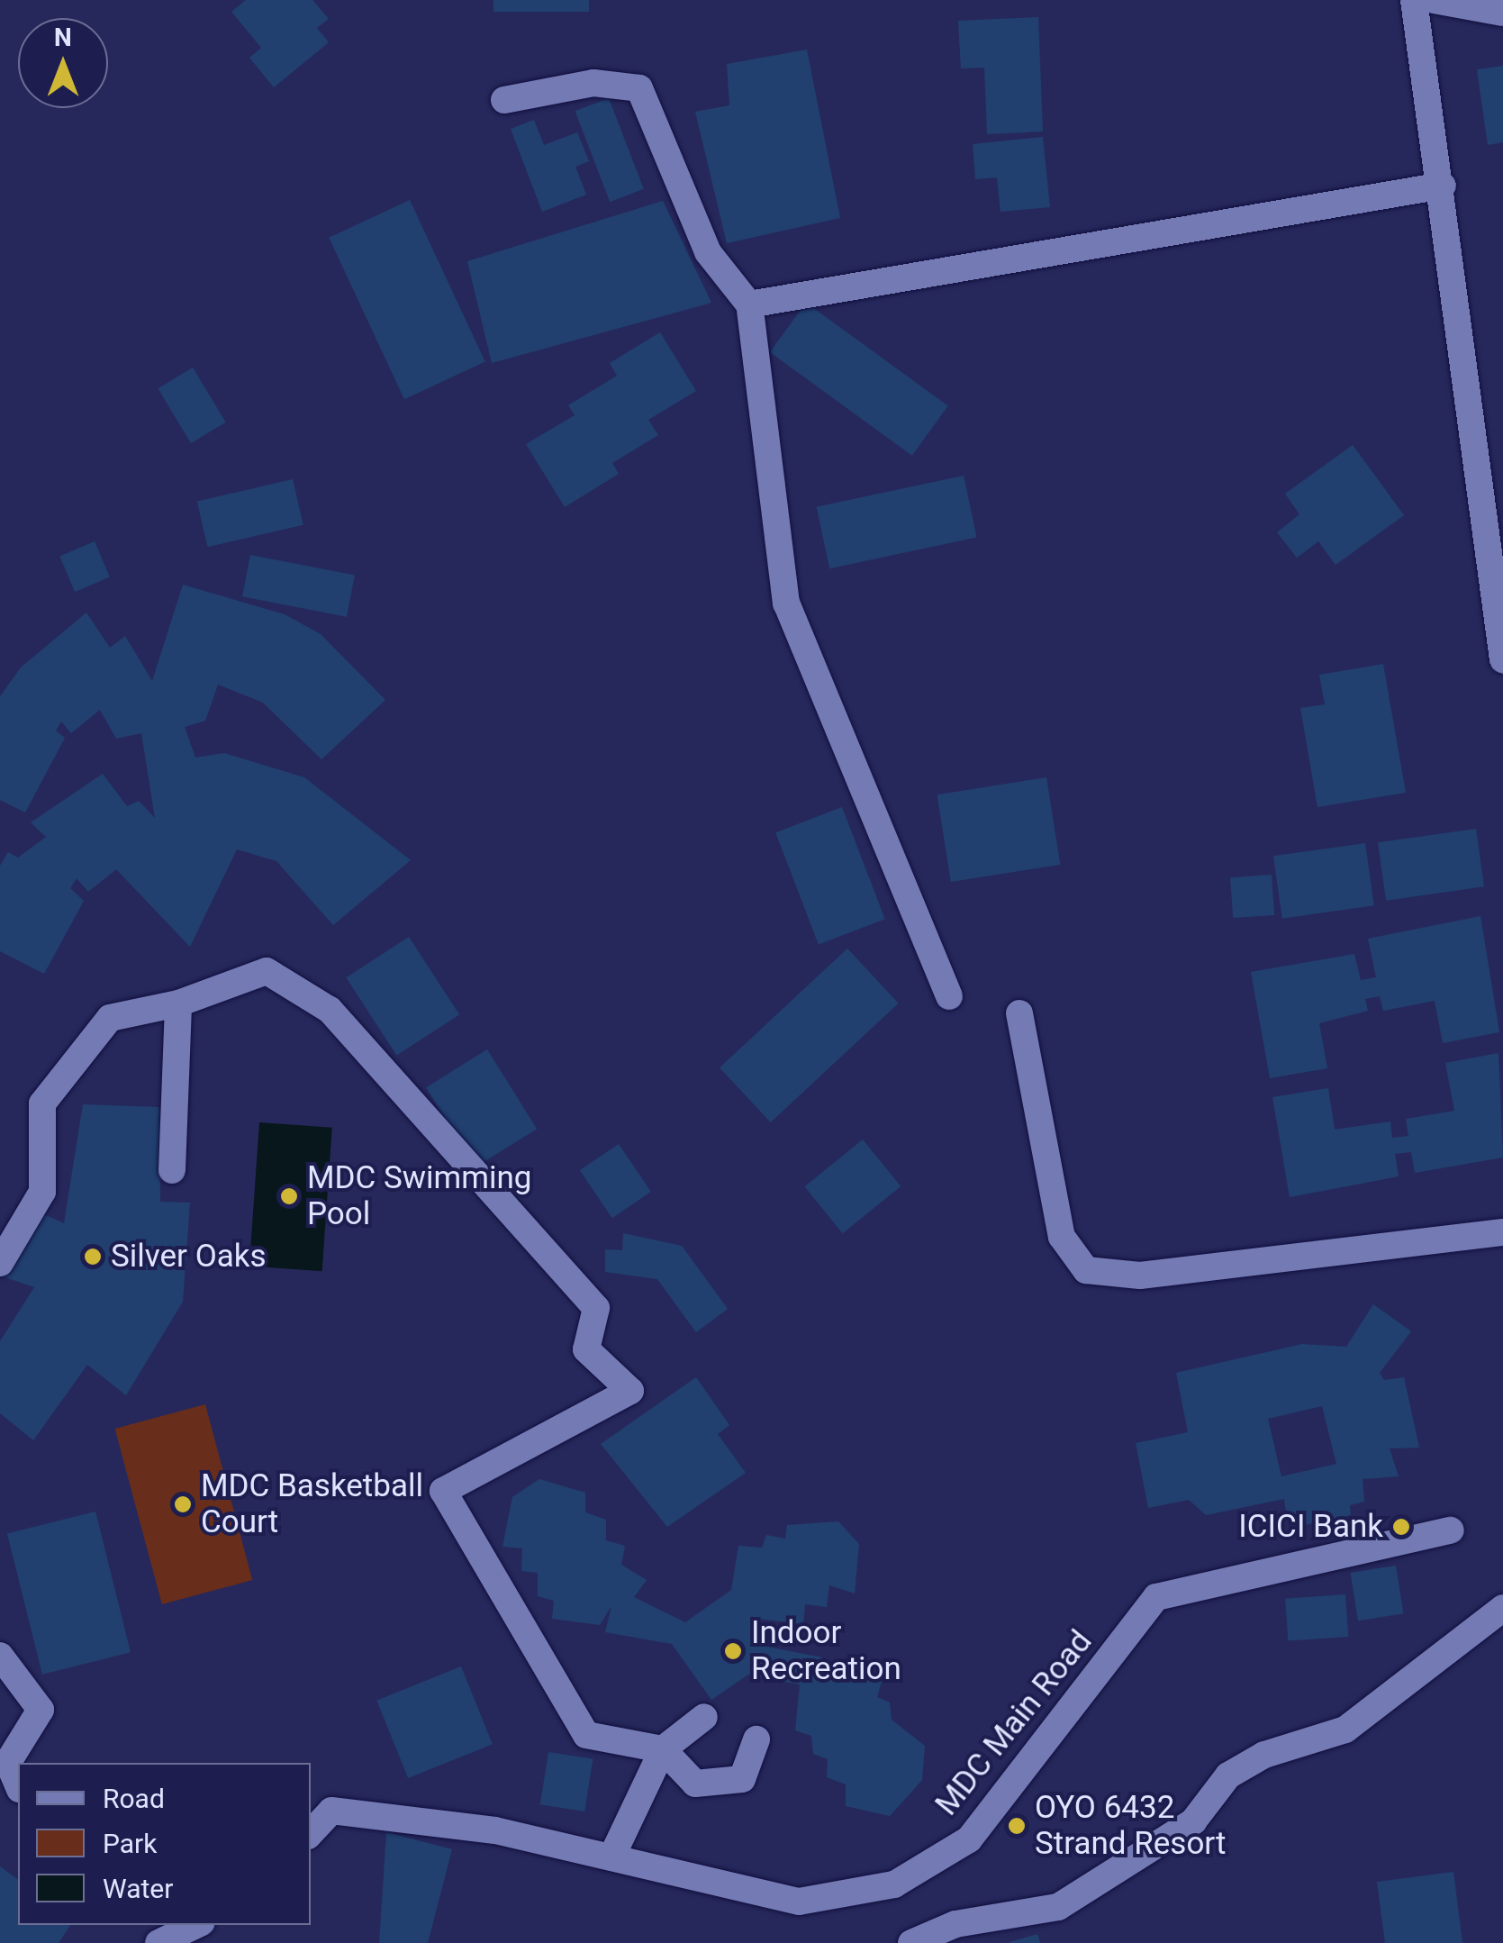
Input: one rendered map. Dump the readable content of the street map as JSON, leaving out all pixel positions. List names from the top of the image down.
{
  "streets": {
    "street": ["MDC Main Road"]
  },
  "places": [
    "MDC Swimming Pool",
    "Silver Oaks",
    "MDC Basketball Court",
    "ICICI Bank",
    "Indoor Recreation",
    "OYO 6432 Strand Resort"
  ],
  "legend": ["Road", "Park", "Water"],
  "north": "top"
}
